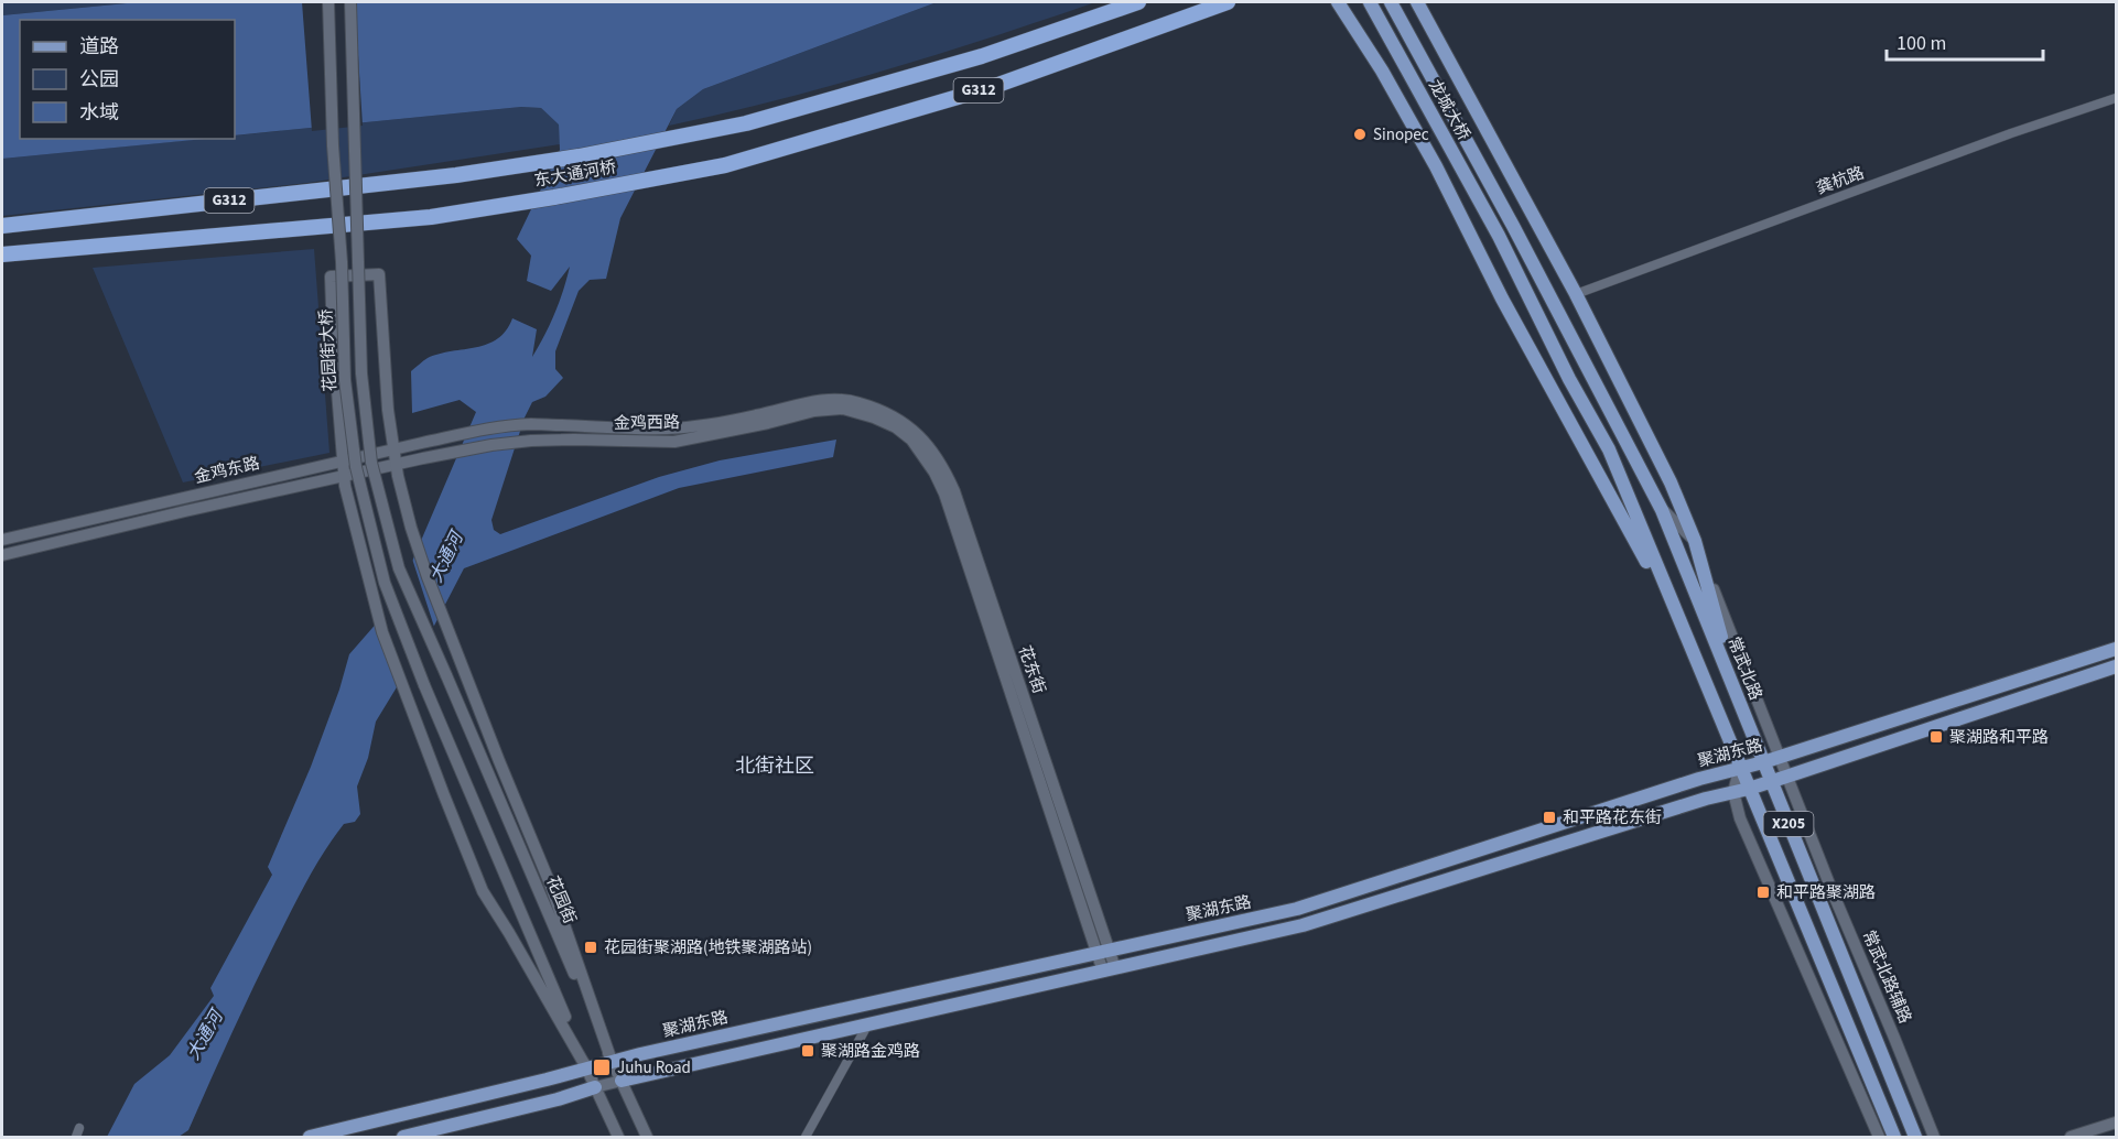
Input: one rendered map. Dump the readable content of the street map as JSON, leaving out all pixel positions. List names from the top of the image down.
{
  "streets": {
    "highway": ["G312", "东大通河桥"],
    "main road": [
      "龙城大桥",
      "花园街大桥",
      "金鸡西路",
      "金鸡东路",
      "常武北路",
      "花东街",
      "聚湖东路",
      "X205",
      "花园街",
      "常武北路辅路"
    ],
    "street": ["龚杭路"]
  },
  "crossings": [
    ["龙城大桥", "常武北路"],
    ["龙城大桥", "X205"],
    ["花园街大桥", "聚湖东路"],
    ["花园街大桥", "花园街"],
    ["金鸡西路", "金鸡东路"],
    ["金鸡西路", "花东街"],
    ["常武北路", "聚湖东路"],
    ["常武北路", "常武北路辅路"],
    ["花东街", "聚湖东路"],
    ["聚湖东路", "X205"],
    ["聚湖东路", "花园街"],
    ["聚湖东路", "常武北路辅路"]
  ],
  "districts": ["北街社区"],
  "water": ["大通河"],
  "places": {
    "other": ["Sinopec"],
    "transit": [
      "聚湖路和平路",
      "和平路花东街",
      "和平路聚湖路",
      "花园街聚湖路(地铁聚湖路站)",
      "聚湖路金鸡路",
      "Juhu Road"
    ]
  },
  "legend": ["道路", "公园", "水域"],
  "scale_bar": "100 m"
}
